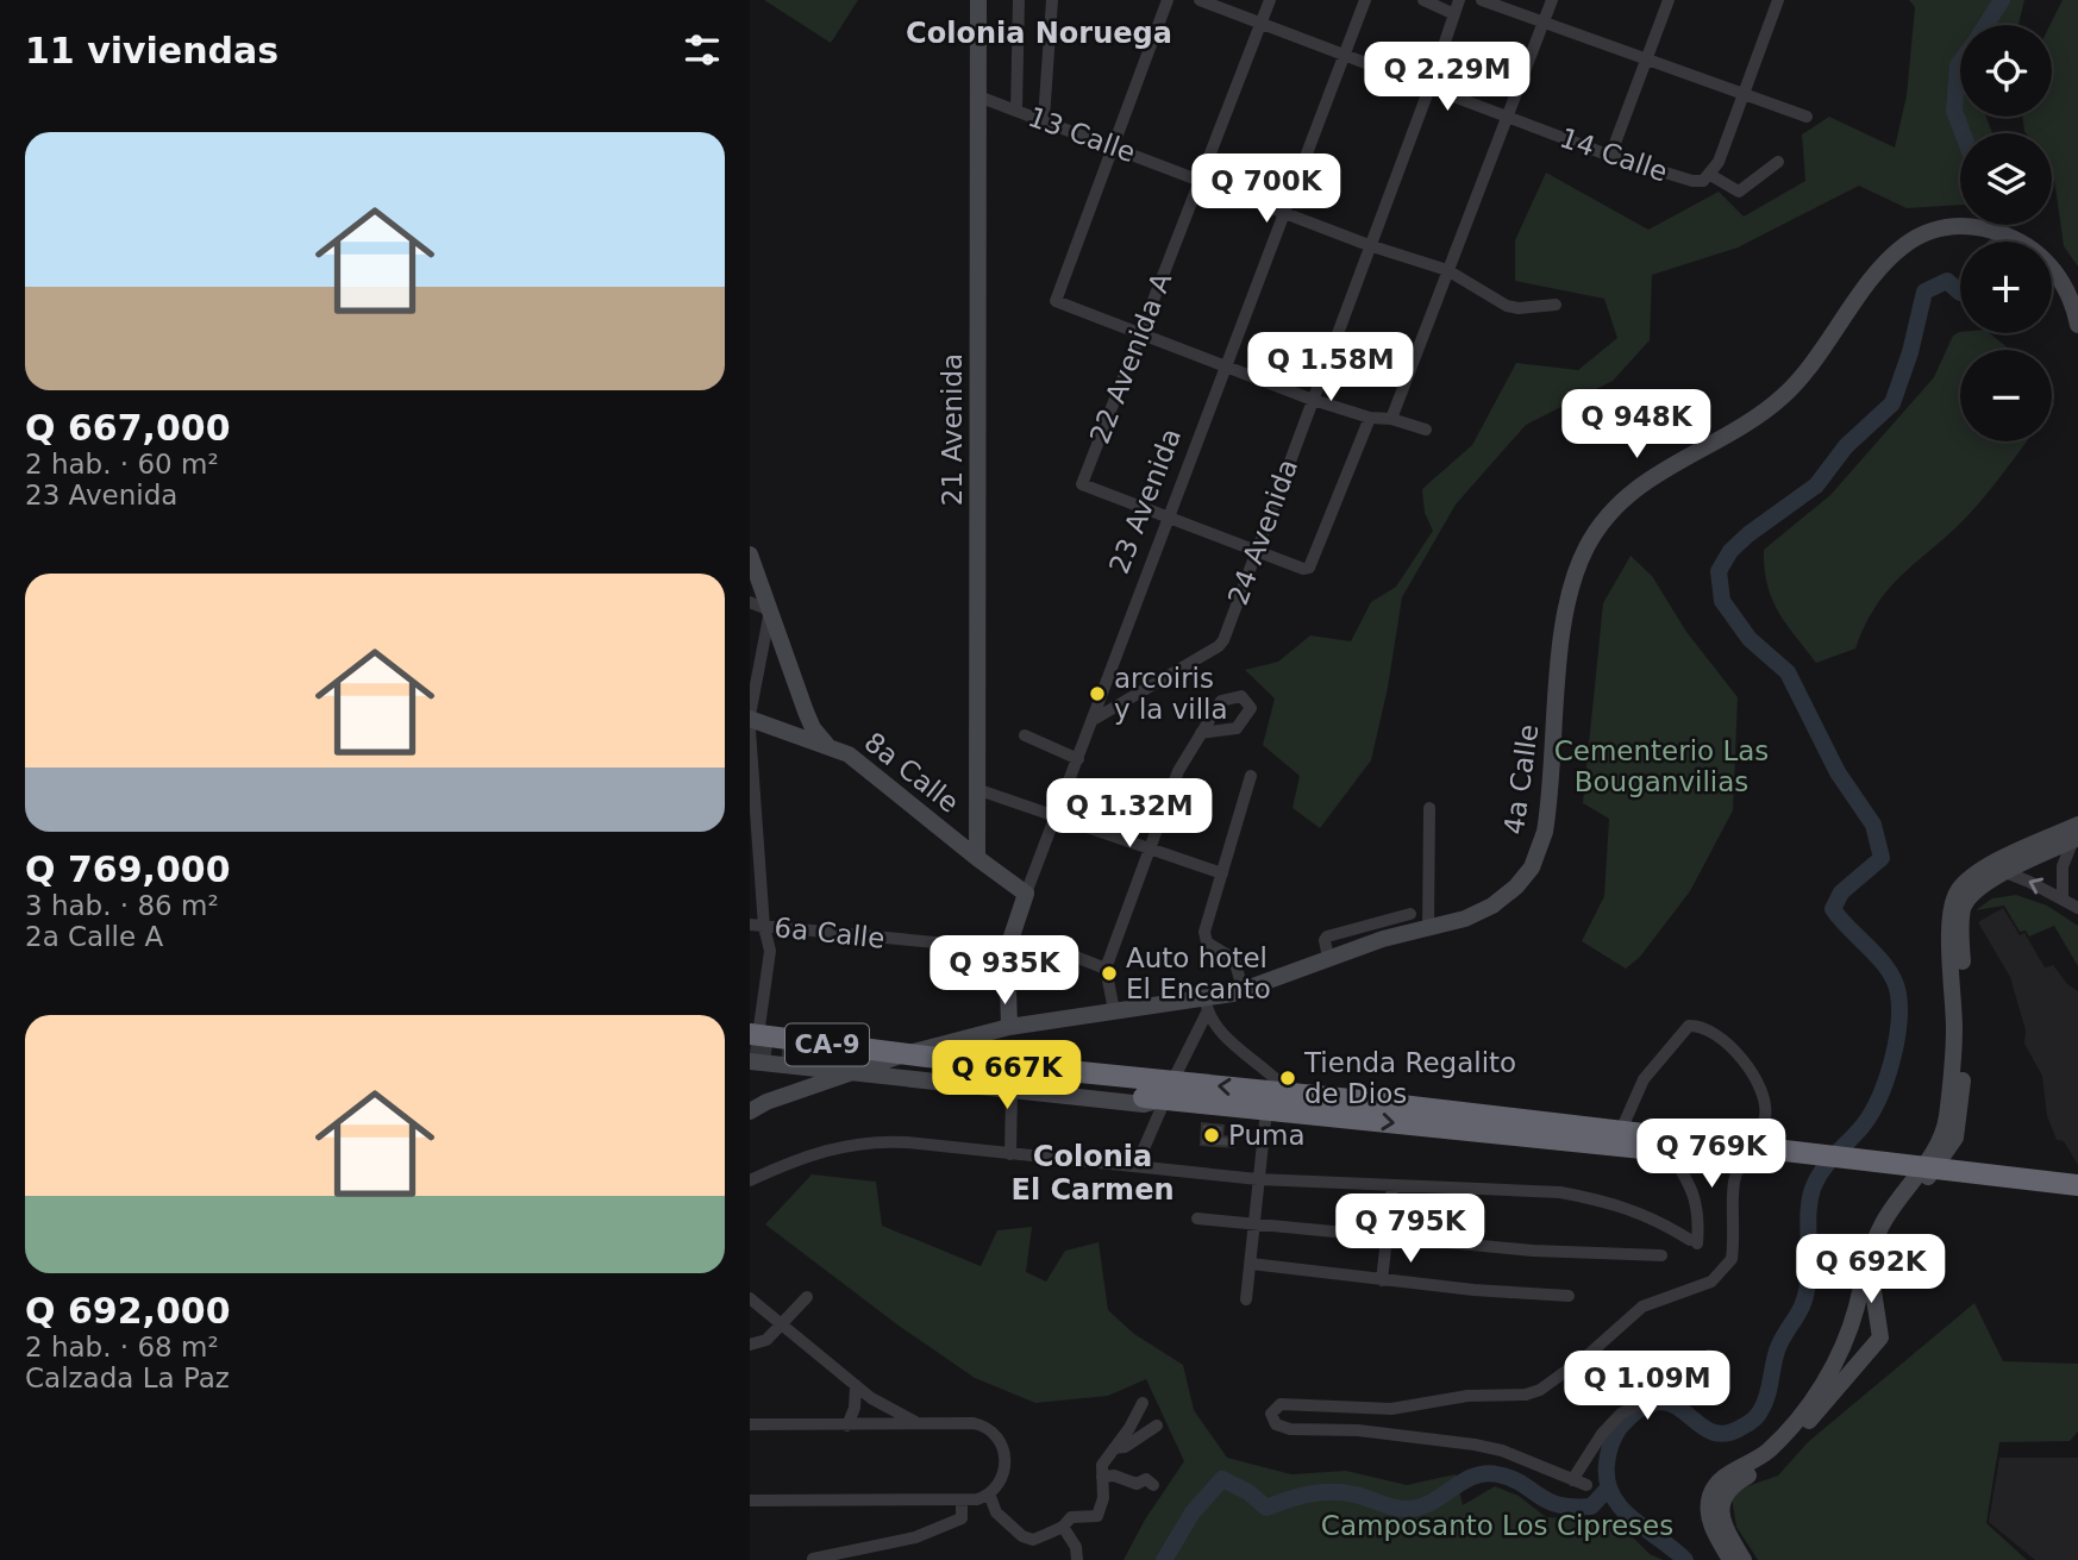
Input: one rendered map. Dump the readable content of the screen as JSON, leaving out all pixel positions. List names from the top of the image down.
{
  "streets": {
    "highway": ["CA-9"],
    "main road": [
      "21 Avenida",
      "23 Avenida",
      "8a Calle",
      "4a Calle"
    ],
    "street": [
      "13 Calle",
      "14 Calle",
      "22 Avenida A",
      "24 Avenida",
      "6a Calle"
    ]
  },
  "crossings": [
    ["13 Calle", "22 Avenida A"],
    ["13 Calle", "21 Avenida"],
    ["13 Calle", "23 Avenida"],
    ["13 Calle", "24 Avenida"],
    ["14 Calle", "22 Avenida A"],
    ["14 Calle", "23 Avenida"],
    ["14 Calle", "24 Avenida"],
    ["22 Avenida A", "23 Avenida"],
    ["21 Avenida", "8a Calle"],
    ["23 Avenida", "24 Avenida"],
    ["23 Avenida", "8a Calle"],
    ["23 Avenida", "4a Calle"],
    ["23 Avenida", "6a Calle"],
    ["4a Calle", "CA-9"]
  ],
  "districts": ["Colonia Noruega", "Colonia El Carmen"],
  "parks": ["Cementerio Las Bouganvilias", "Camposanto Los Cipreses"],
  "places": [
    "arcoiris y la villa",
    "Auto hotel El Encanto",
    "Tienda Regalito de Dios",
    "Puma"
  ],
  "page": {
    "heading": "11 viviendas",
    "map_buttons": ["+", "−"],
    "price": [
      "Q 2.29M",
      "Q 700K",
      "Q 1.58M",
      "Q 948K",
      "Q 1.32M",
      "Q 935K",
      "Q 667K",
      "Q 769K",
      "Q 795K",
      "Q 692K",
      "Q 1.09M"
    ],
    "list": [
      {
        "name": "Q 667,000",
        "note": "2 hab. · 60 m² · 23 Avenida"
      },
      {
        "name": "Q 769,000",
        "note": "3 hab. · 86 m² · 2a Calle A"
      },
      {
        "name": "Q 692,000",
        "note": "2 hab. · 68 m² · Calzada La Paz"
      }
    ]
  }
}
